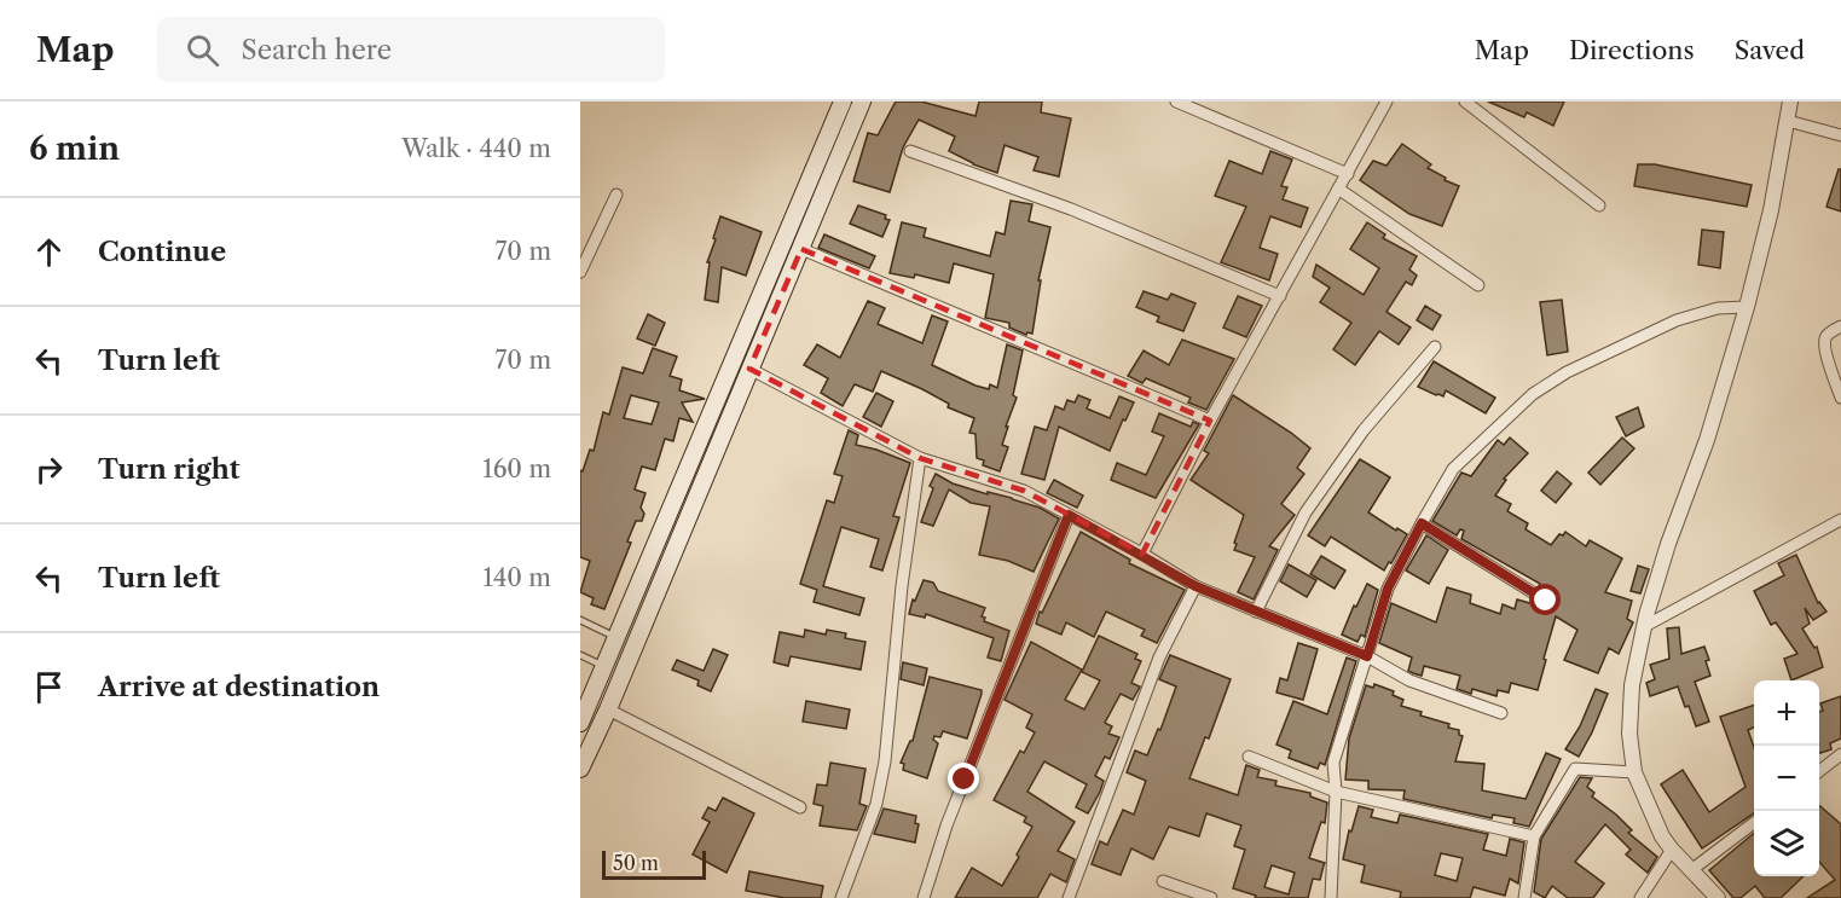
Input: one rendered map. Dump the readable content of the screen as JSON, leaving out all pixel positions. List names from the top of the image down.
{
  "scale_bar": "50 m",
  "page": {
    "header": "Map",
    "search": "Search here",
    "nav": ["Map", "Directions", "Saved"],
    "heading": ["6 min", "Walk · 440 m"],
    "list": [
      ["Continue", "70 m"],
      ["Turn left", "70 m"],
      ["Turn right", "160 m"],
      ["Turn left", "140 m"],
      "Arrive at destination"
    ],
    "map_buttons": ["+", "−"],
    "scale": "50 m"
  }
}
